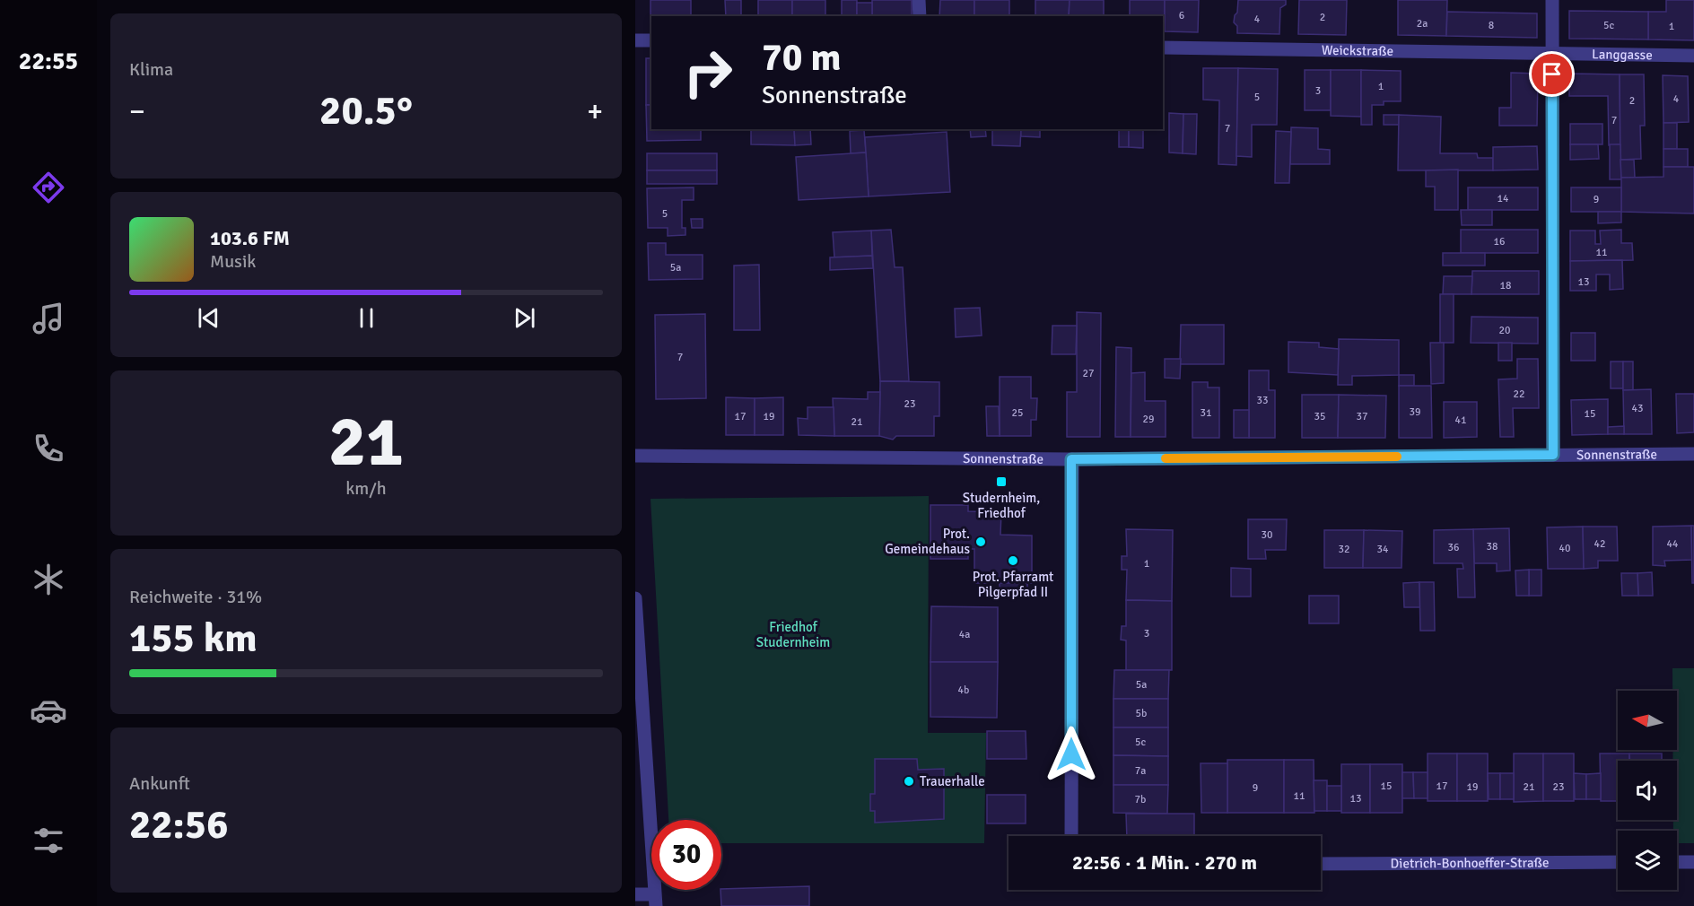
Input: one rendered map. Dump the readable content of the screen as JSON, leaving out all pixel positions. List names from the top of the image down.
{
  "streets": {
    "street": [
      "Weickstraße",
      "Langgasse",
      "Sonnenstraße",
      "Dietrich-Bonhoeffer-Straße"
    ]
  },
  "crossings": [
    ["Weickstraße", "Langgasse"]
  ],
  "parks": ["Friedhof Studernheim"],
  "places": {
    "transit": ["Studernheim, Friedhof"],
    "other": ["Prot. Gemeindehaus", "Prot. Pfarramt Pilgerpfad II", "Trauerhalle"]
  },
  "house_numbers": [
    "6",
    "2",
    "4",
    "2a",
    "8",
    "5c",
    "1",
    "1",
    "3",
    "5",
    "4",
    "2",
    "7",
    "7",
    "14",
    "9",
    "5",
    "16",
    "11",
    "5a",
    "13",
    "18",
    "20",
    "7",
    "27",
    "22",
    "33",
    "23",
    "43",
    "39",
    "25",
    "31",
    "15",
    "17",
    "19",
    "35",
    "37",
    "29",
    "41",
    "21",
    "30",
    "42",
    "44",
    "38",
    "36",
    "40",
    "32",
    "34",
    "1",
    "3",
    "4a",
    "5a",
    "4b",
    "5b",
    "5c",
    "7a",
    "15",
    "17",
    "19",
    "21",
    "23",
    "9",
    "11",
    "13",
    "7b"
  ],
  "north": "left",
  "page": {
    "tabs": "22:55",
    "tile": [
      "Klima",
      ["21", "km/h"],
      ["Reichweite · 31%", "155 km"],
      ["Ankunft", "22:56"]
    ],
    "turn": ["70 m", "Sonnenstraße"],
    "heat": ["−", "20.5°", "+"],
    "song": ["103.6 FM", "Musik"],
    "limit": "30",
    "trip": "22:56 · 1 Min. · 270 m"
  }
}
